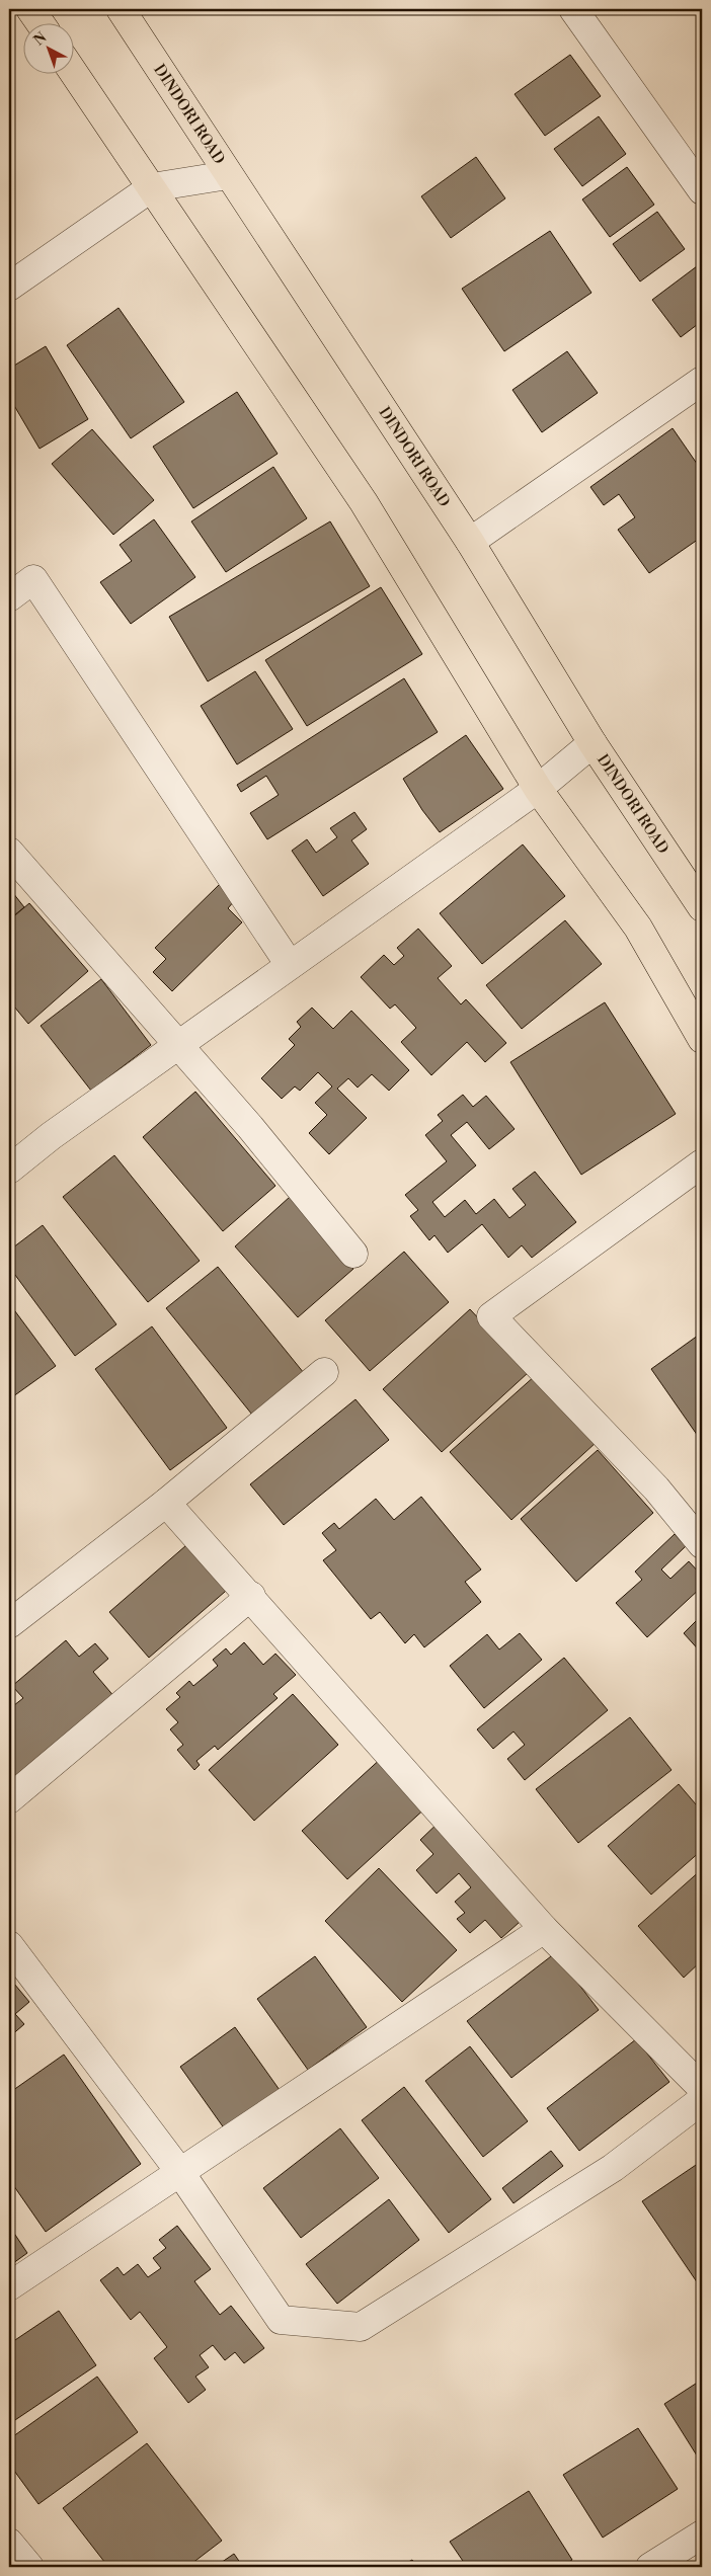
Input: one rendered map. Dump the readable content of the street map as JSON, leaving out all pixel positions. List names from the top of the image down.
{
  "streets": {
    "main road": ["DINDORI ROAD"]
  },
  "north": "top left"
}
